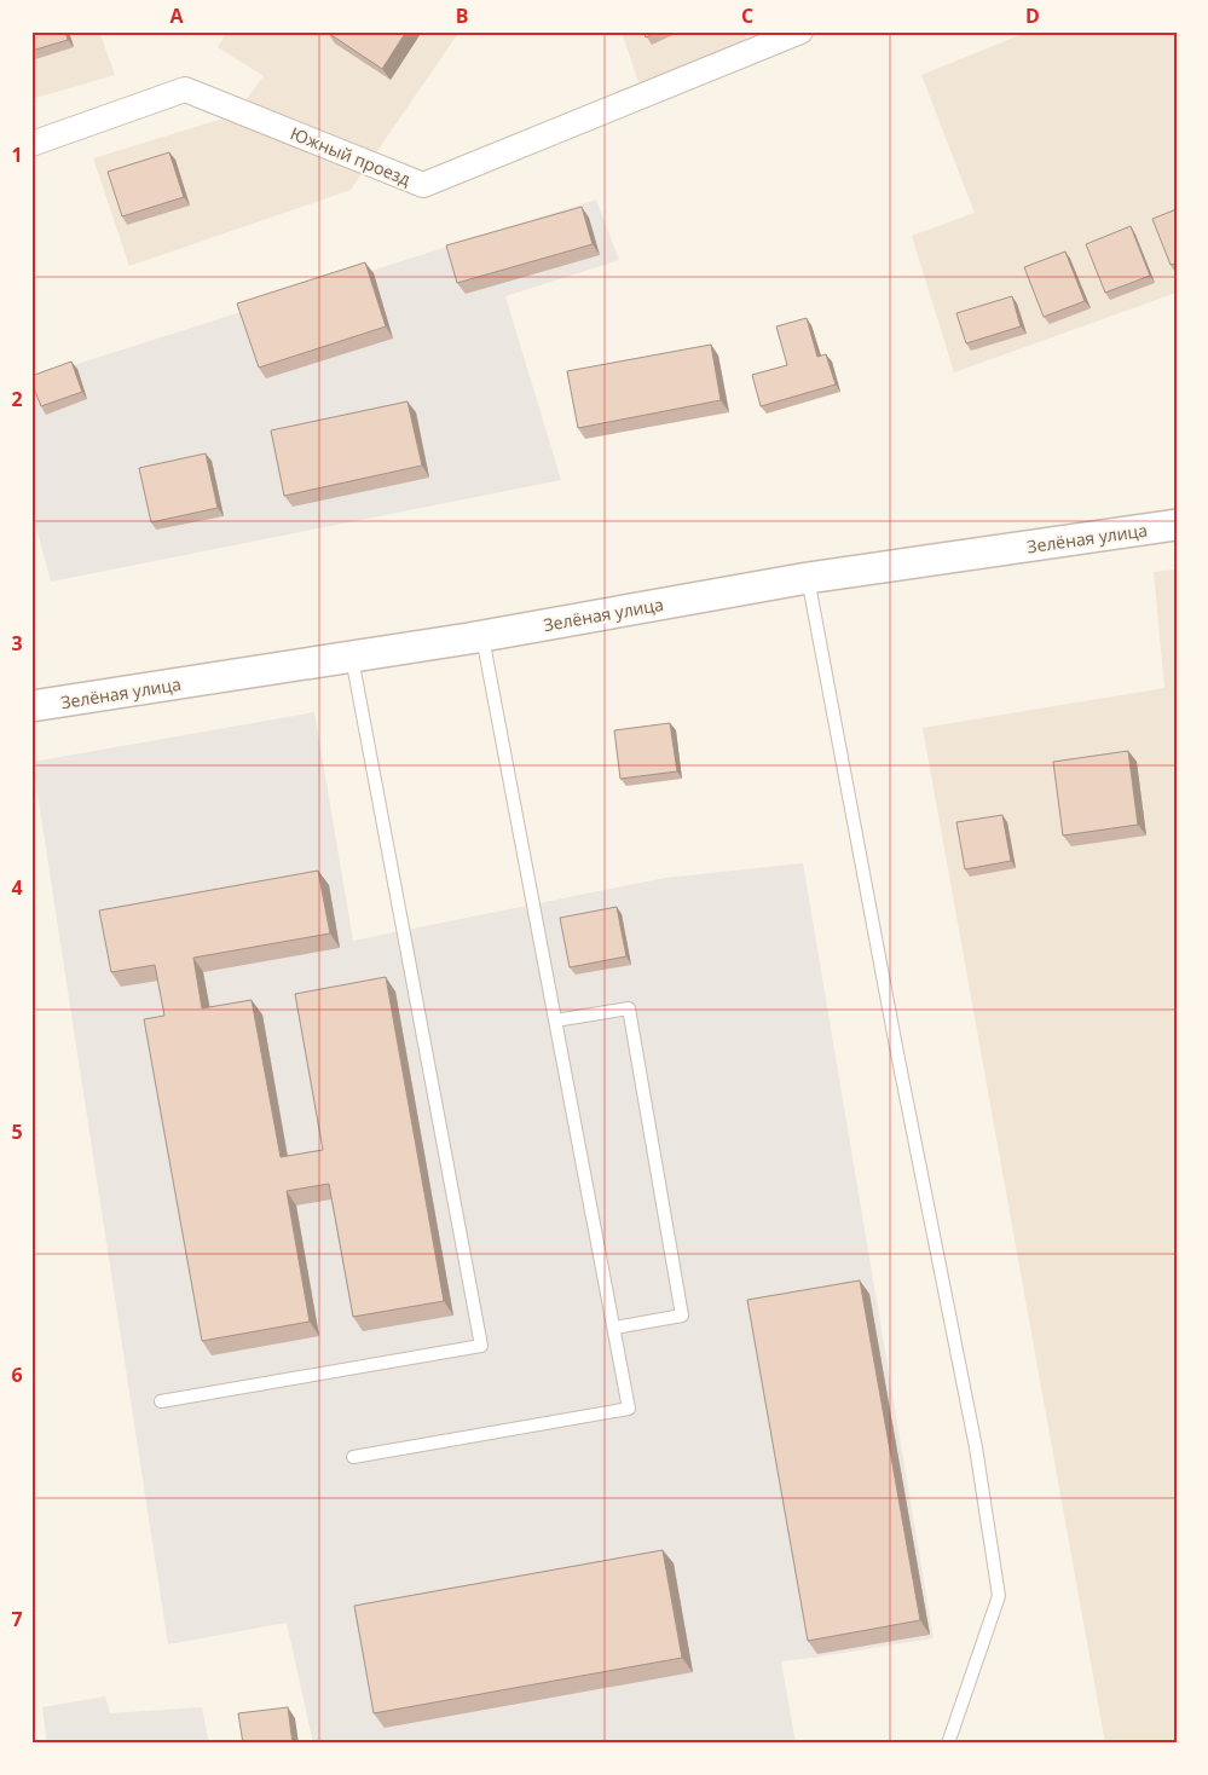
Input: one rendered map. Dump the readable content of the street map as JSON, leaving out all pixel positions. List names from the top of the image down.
{
  "streets": {
    "street": ["Южный проезд", "Зелёная улица"]
  },
  "grid": {
    "columns": [
      "A",
      "B",
      "C",
      "D"
    ],
    "rows": [
      "1",
      "2",
      "3",
      "4",
      "5",
      "6",
      "7"
    ]
  }
}
